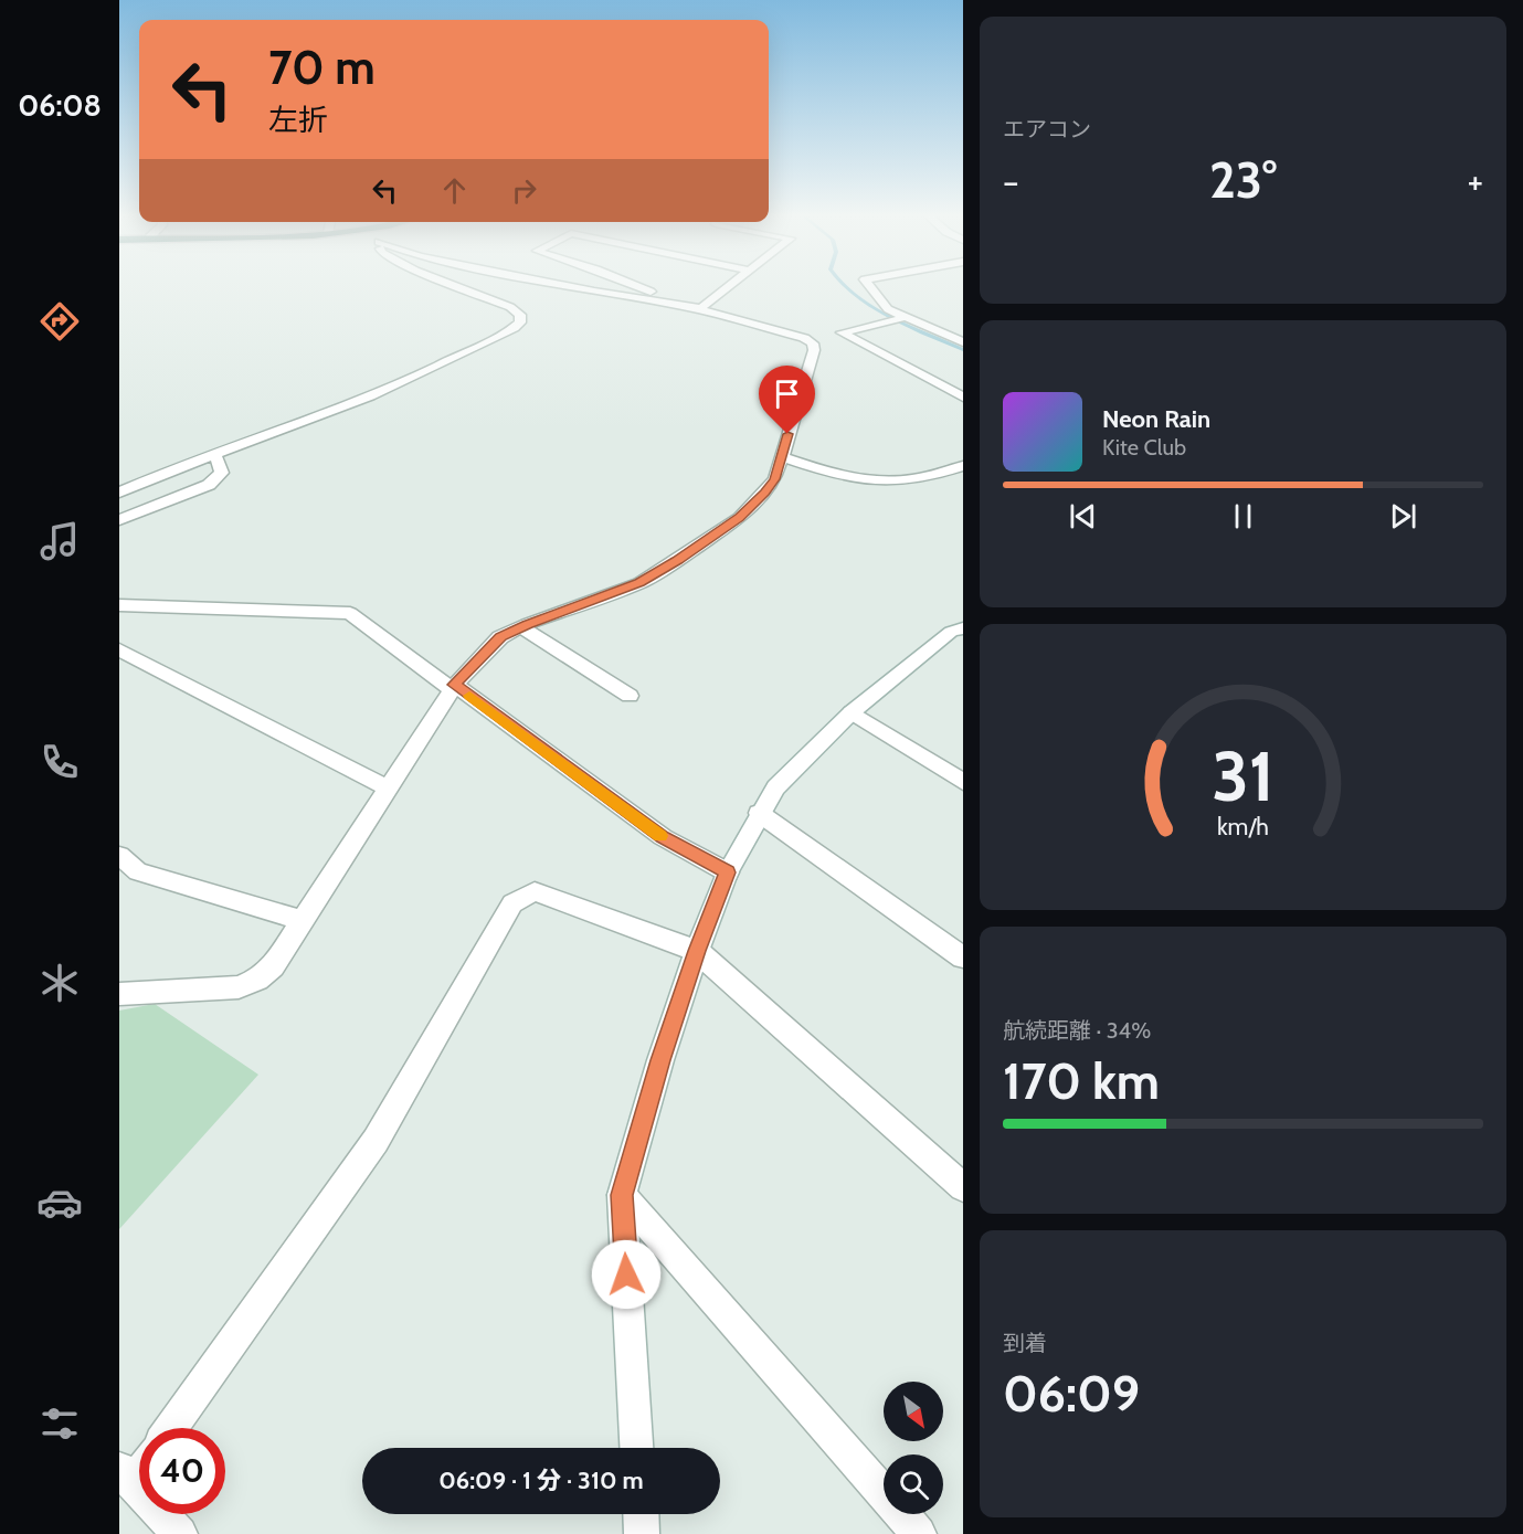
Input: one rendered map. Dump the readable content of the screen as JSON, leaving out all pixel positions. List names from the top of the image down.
{
  "north": "bottom right",
  "page": {
    "tabs": "06:08",
    "tile": [
      "エアコン",
      ["航続距離 · 34%", "170 km"],
      ["到着", "06:09"]
    ],
    "turn": ["70 m", "左折"],
    "heat": ["−", "23°", "+"],
    "song": ["Neon Rain", "Kite Club"],
    "limit": "40",
    "trip": "06:09 · 1 分 · 310 m",
    "gauge": ["31", "km/h"]
  }
}
